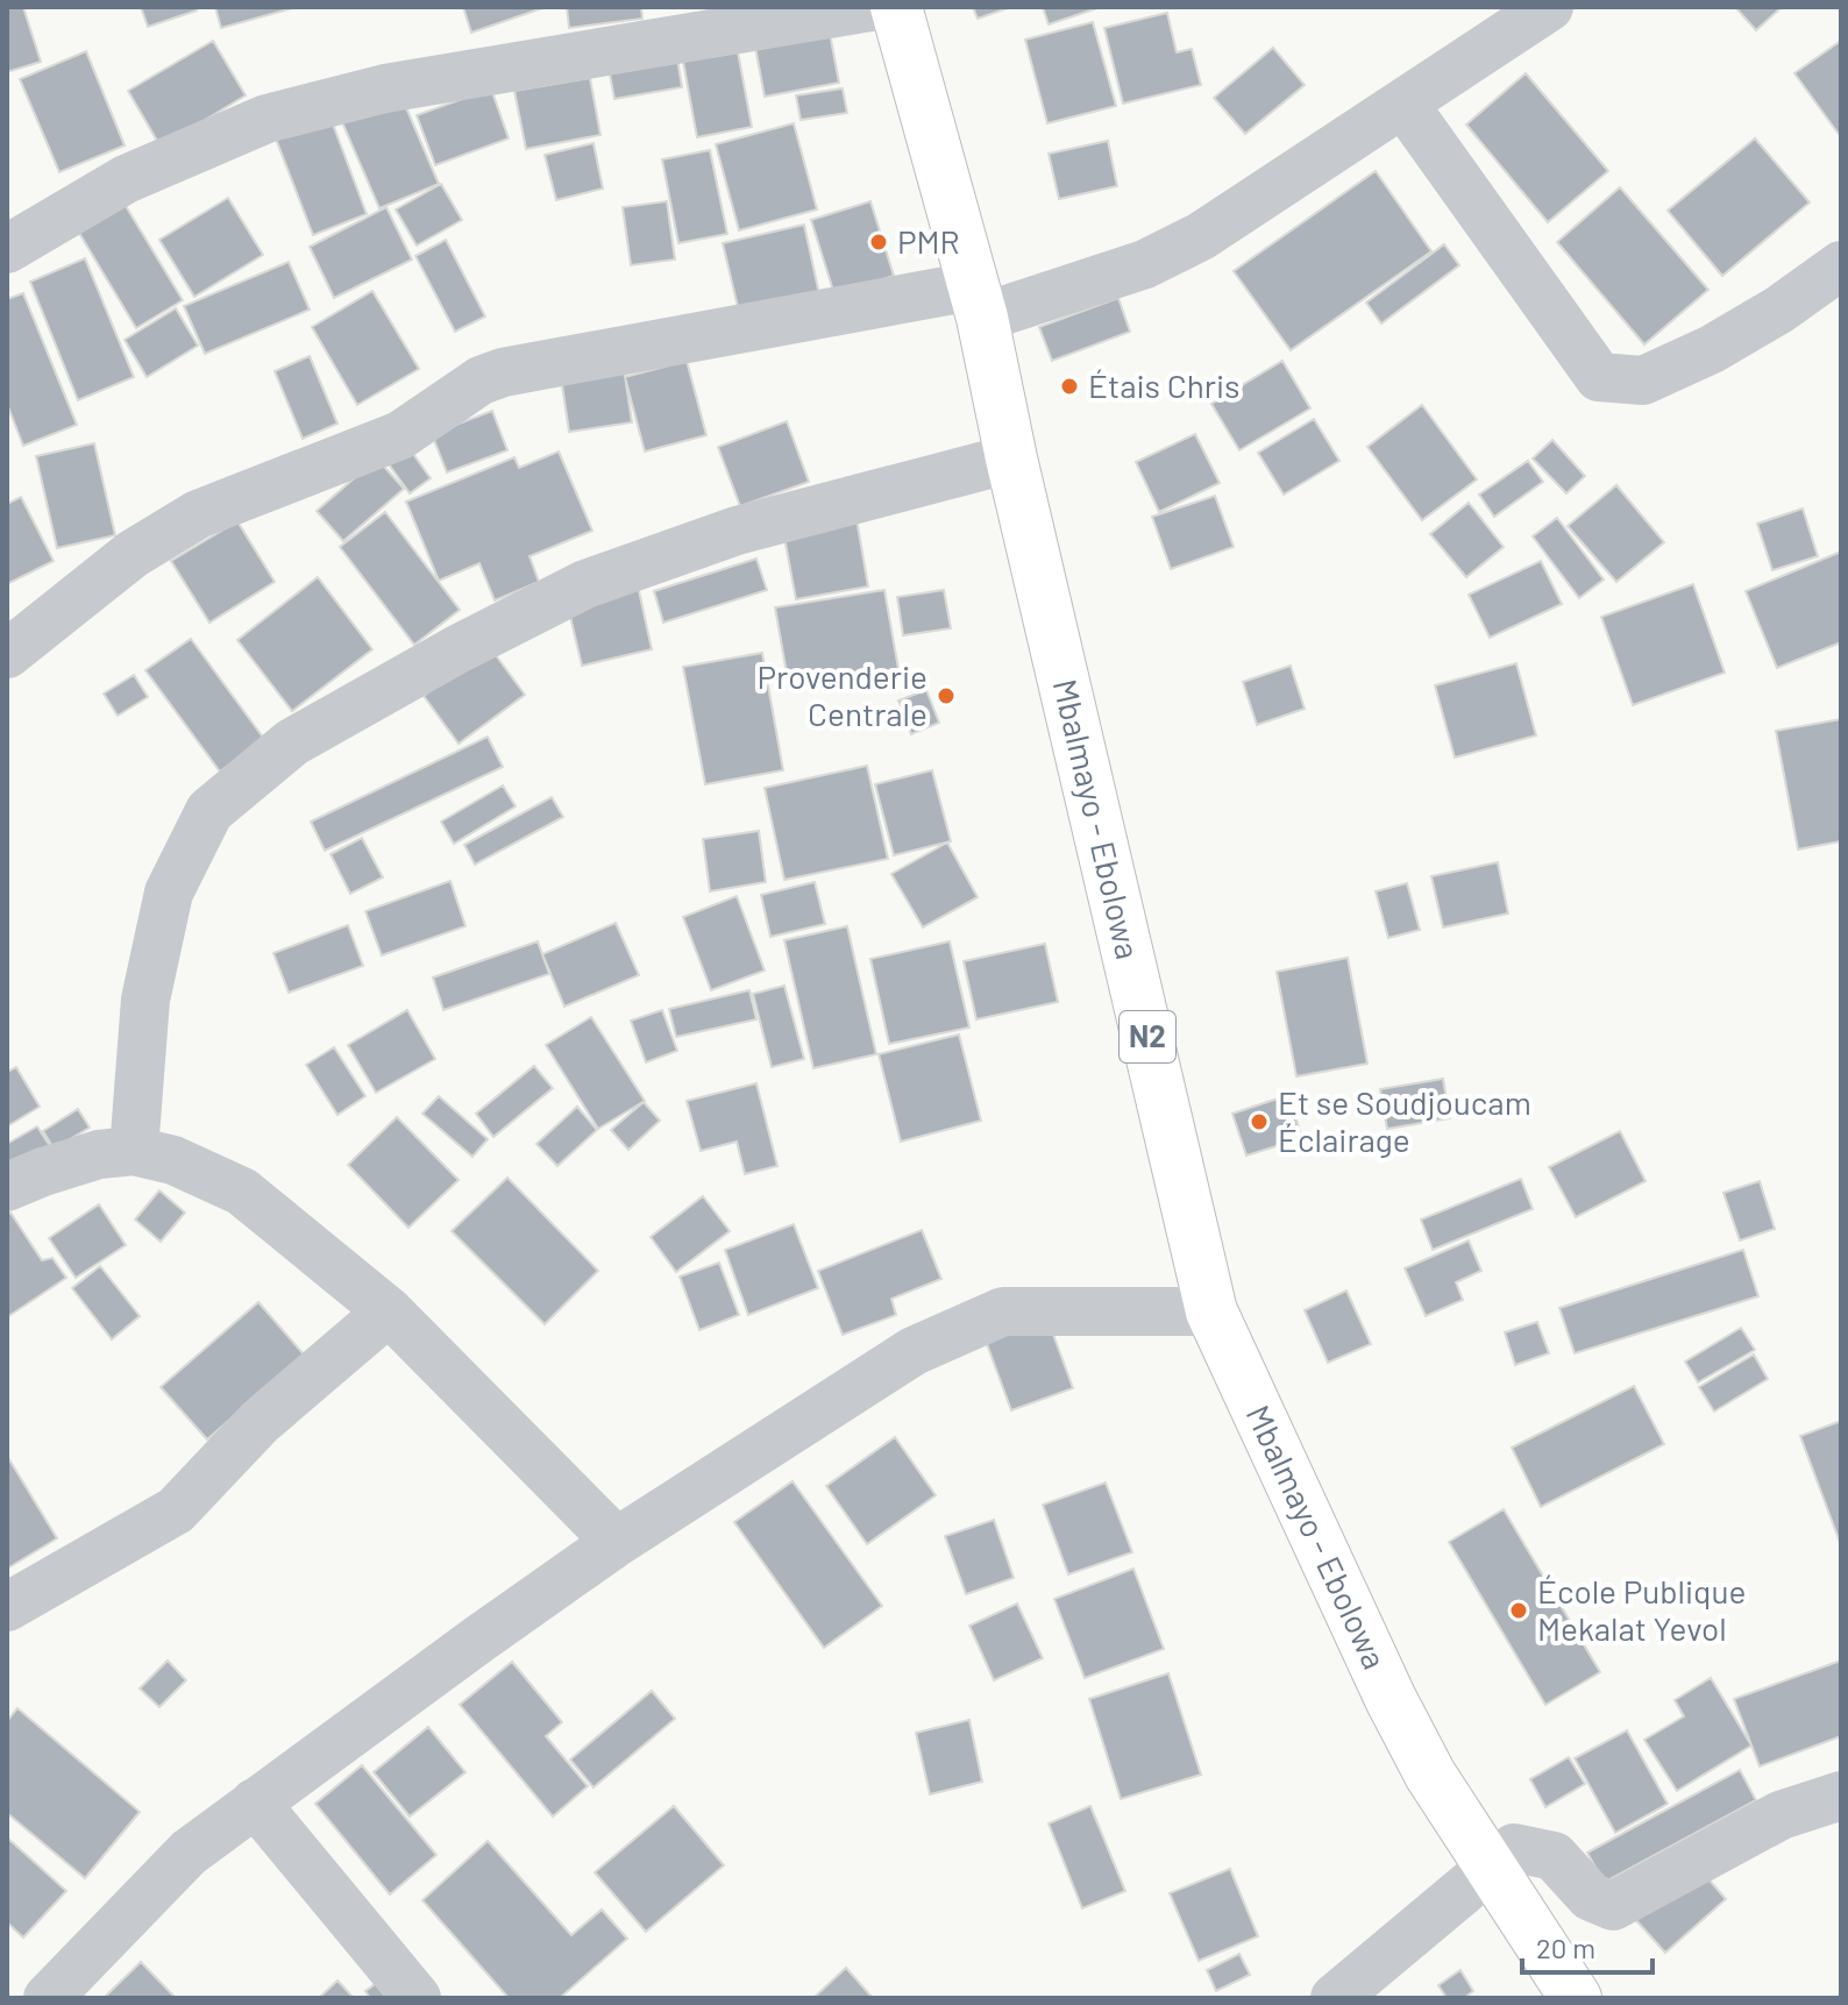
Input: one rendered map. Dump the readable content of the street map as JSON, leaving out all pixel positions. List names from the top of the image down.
{
  "streets": {
    "highway": ["Mbalmayo - Ebolowa", "N2"]
  },
  "places": [
    "PMR",
    "Étais Chris",
    "Provenderie Centrale",
    "Et se Soudjoucam Éclairage",
    "École Publique Mekalat Yevol"
  ],
  "scale_bar": "20 m"
}
